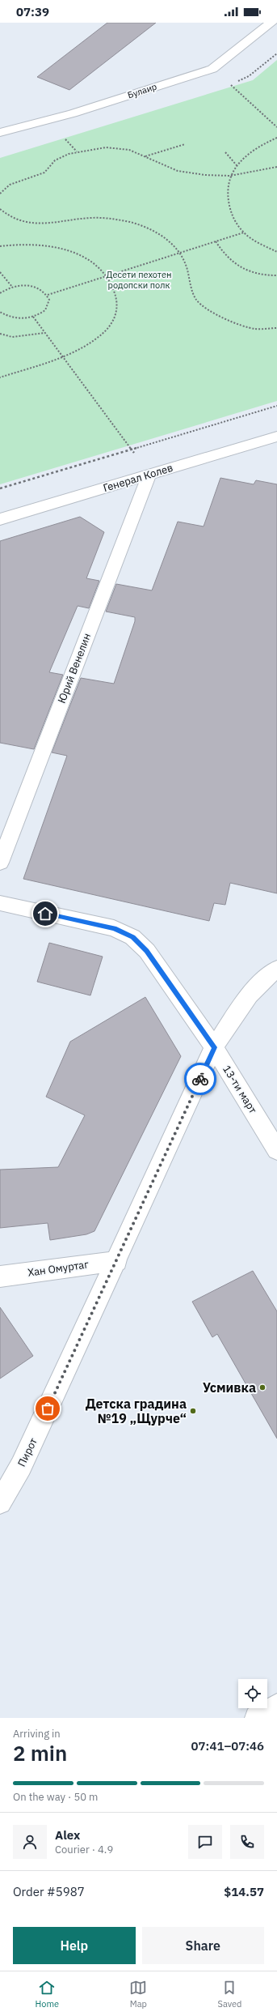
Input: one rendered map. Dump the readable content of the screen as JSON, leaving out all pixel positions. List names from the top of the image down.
{
  "streets": {
    "street": [
      "Булаир",
      "Генерал Колев",
      "Юрий Венелин",
      "13-ти март",
      "Хан Омуртаг",
      "Пирот"
    ]
  },
  "crossings": [
    ["Генерал Колев", "Юрий Венелин"],
    ["13-ти март", "Пирот"],
    ["Хан Омуртаг", "Пирот"]
  ],
  "parks": ["Десети пехотен родопски полк"],
  "places": ["Усмивка", "Детска градина №19 „Щурче“"],
  "page": {
    "status": "07:39",
    "heading": ["2 min", "Arriving in", "07:41–07:46"],
    "panel": [
      "Alex",
      "Courier · 4.9",
      "Order #5987",
      "$14.57"
    ],
    "bar": "On the way · 50 m",
    "buttons": ["Help", "Share"],
    "tabs": ["Home", "Map", "Saved"]
  }
}
